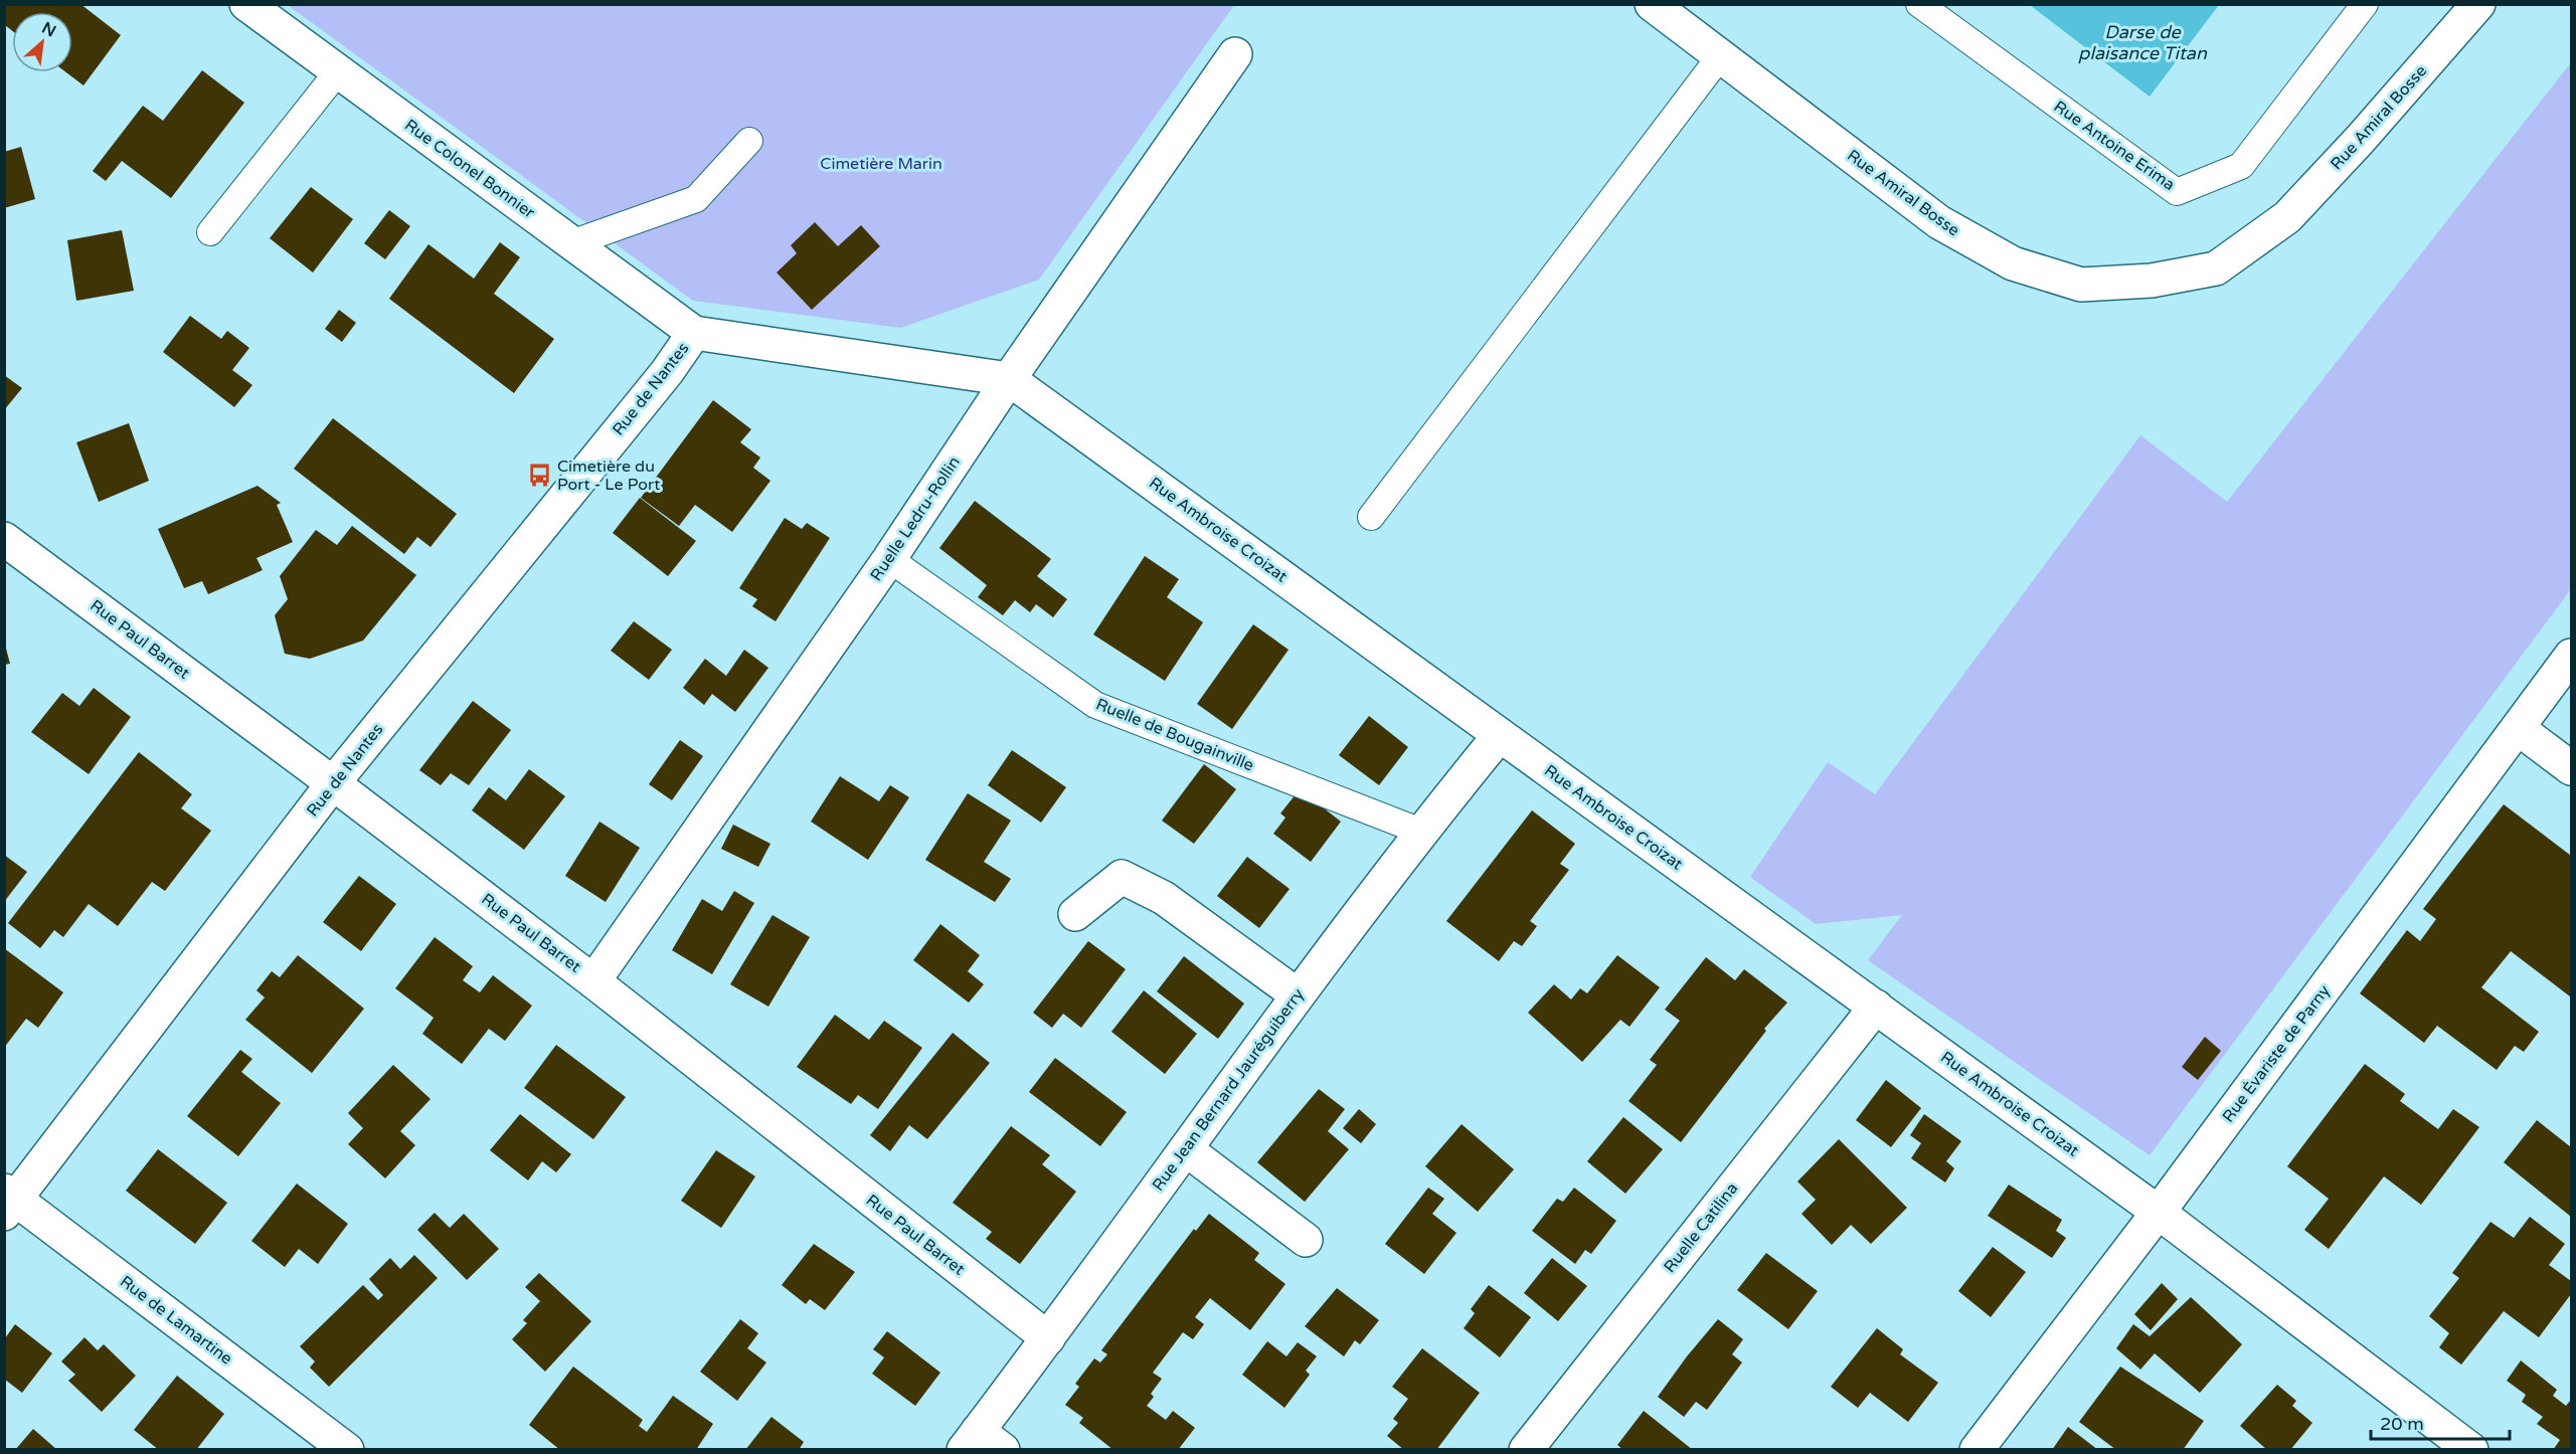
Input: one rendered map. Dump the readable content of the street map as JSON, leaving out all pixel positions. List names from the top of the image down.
{
  "streets": {
    "street": [
      "Rue Amiral Bosse",
      "Rue Colonel Bonnier",
      "Rue de Nantes",
      "Ruelle Ledru-Rollin",
      "Rue Ambroise Croizat",
      "Rue Paul Barret",
      "Rue Évariste de Parny",
      "Rue Jean Bernard Jauréguiberry",
      "Ruelle Catilina",
      "Rue de Lamartine"
    ],
    "lane": ["Rue Antoine Erima", "Ruelle de Bougainville"]
  },
  "crossings": [
    ["Rue Colonel Bonnier", "Rue de Nantes"],
    ["Rue Colonel Bonnier", "Rue Ambroise Croizat"],
    ["Rue de Nantes", "Rue Ambroise Croizat"],
    ["Rue de Nantes", "Rue Paul Barret"],
    ["Rue de Nantes", "Rue de Lamartine"],
    ["Ruelle Ledru-Rollin", "Rue Ambroise Croizat"],
    ["Ruelle Ledru-Rollin", "Rue Paul Barret"],
    ["Ruelle Ledru-Rollin", "Ruelle de Bougainville"],
    ["Rue Ambroise Croizat", "Rue Évariste de Parny"],
    ["Rue Ambroise Croizat", "Rue Jean Bernard Jauréguiberry"],
    ["Rue Ambroise Croizat", "Ruelle Catilina"],
    ["Rue Paul Barret", "Rue Jean Bernard Jauréguiberry"],
    ["Ruelle de Bougainville", "Rue Jean Bernard Jauréguiberry"]
  ],
  "water": ["Darse de plaisance Titan"],
  "parks": ["Cimetière Marin"],
  "places": {
    "bus stop": ["Cimetière du Port - Le Port"]
  },
  "scale_bar": "20 m",
  "north": "top right"
}
